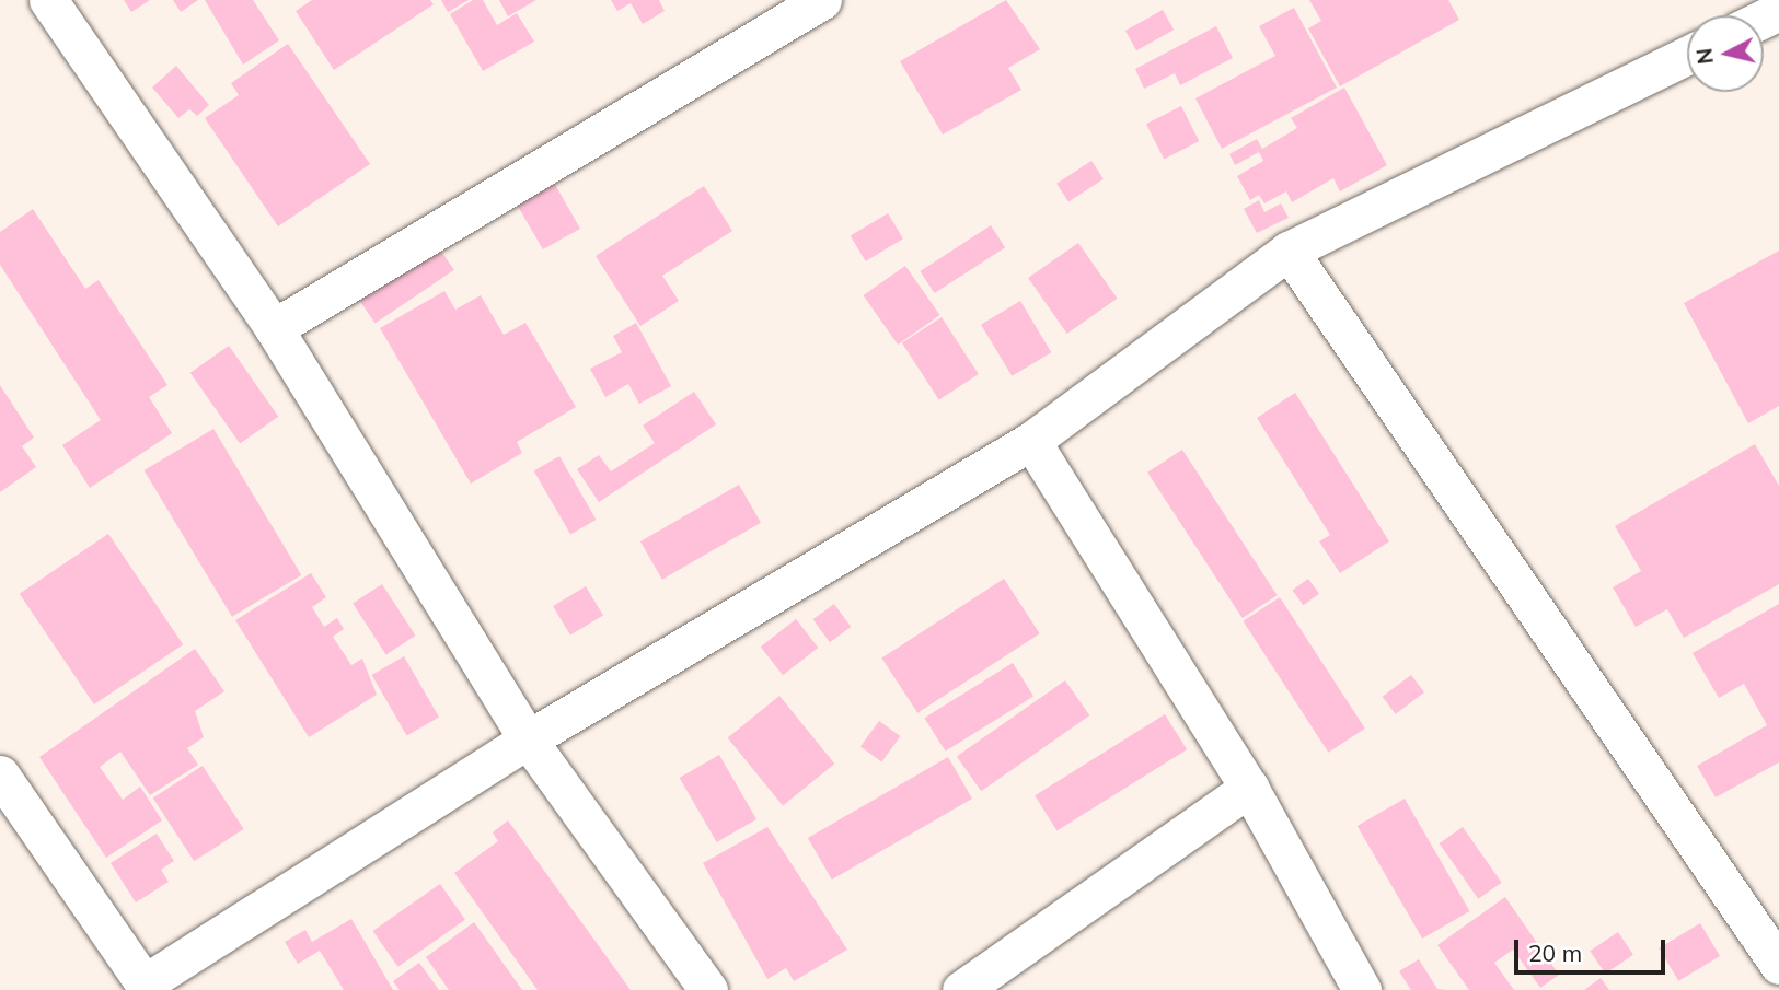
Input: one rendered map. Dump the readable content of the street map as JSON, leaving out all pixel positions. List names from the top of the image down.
{
  "scale_bar": "20 m",
  "north": "left"
}
